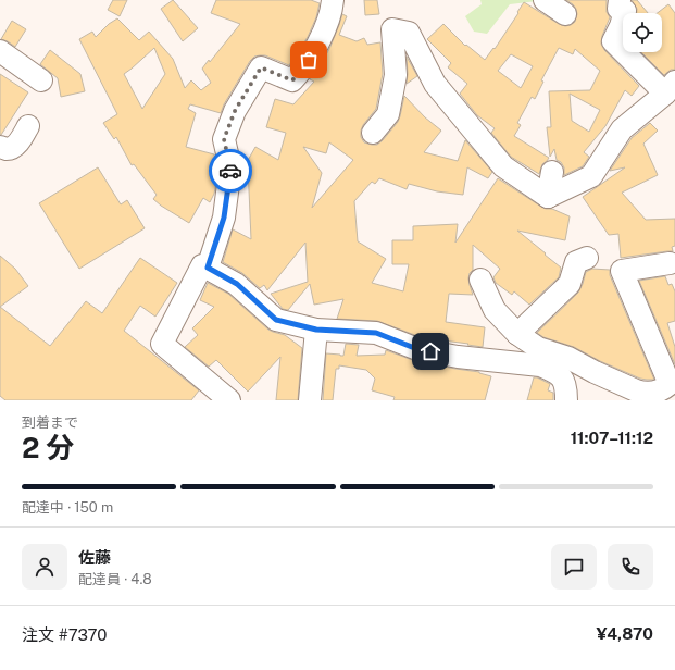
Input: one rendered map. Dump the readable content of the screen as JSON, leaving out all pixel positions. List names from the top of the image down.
{
  "page": {
    "heading": ["2 分", "到着まで", "11:07–11:12"],
    "panel": [
      "佐藤",
      "配達員 · 4.8",
      "注文 #7370",
      "¥4,870"
    ],
    "bar": "配達中 · 150 m"
  }
}
